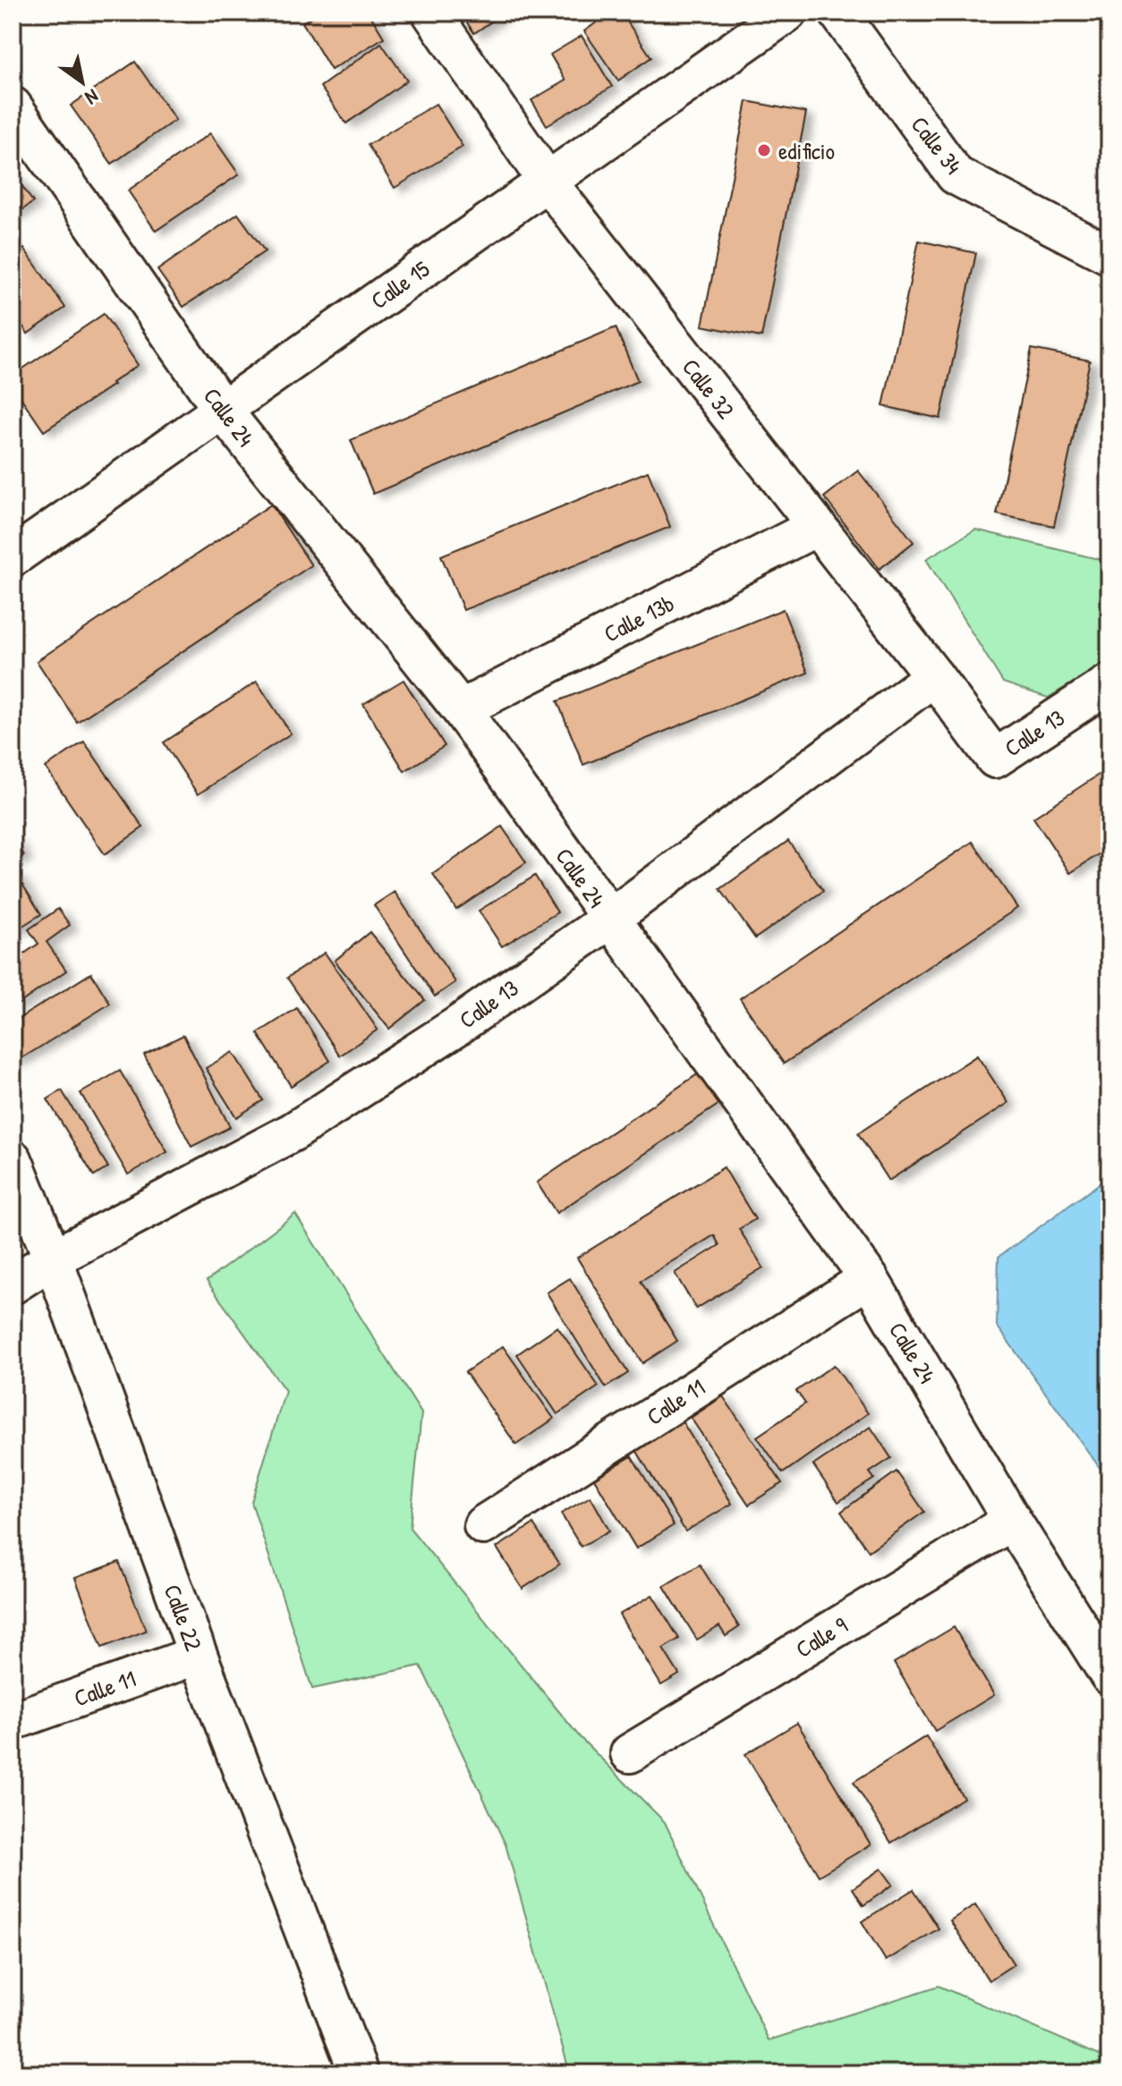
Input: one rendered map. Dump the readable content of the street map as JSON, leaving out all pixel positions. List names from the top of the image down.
{
  "streets": {
    "street": [
      "Calle 34",
      "Calle 15",
      "Calle 32",
      "Calle 24",
      "Calle 13b",
      "Calle 13",
      "Calle 11",
      "Calle 22",
      "Calle 9"
    ]
  },
  "crossings": [
    ["Calle 15", "Calle 32"],
    ["Calle 15", "Calle 24"],
    ["Calle 32", "Calle 13b"],
    ["Calle 32", "Calle 13"],
    ["Calle 24", "Calle 13b"],
    ["Calle 24", "Calle 13"],
    ["Calle 24", "Calle 11"],
    ["Calle 24", "Calle 9"],
    ["Calle 13", "Calle 22"],
    ["Calle 11", "Calle 22"]
  ],
  "places": ["edificio"],
  "north": "bottom right"
}
